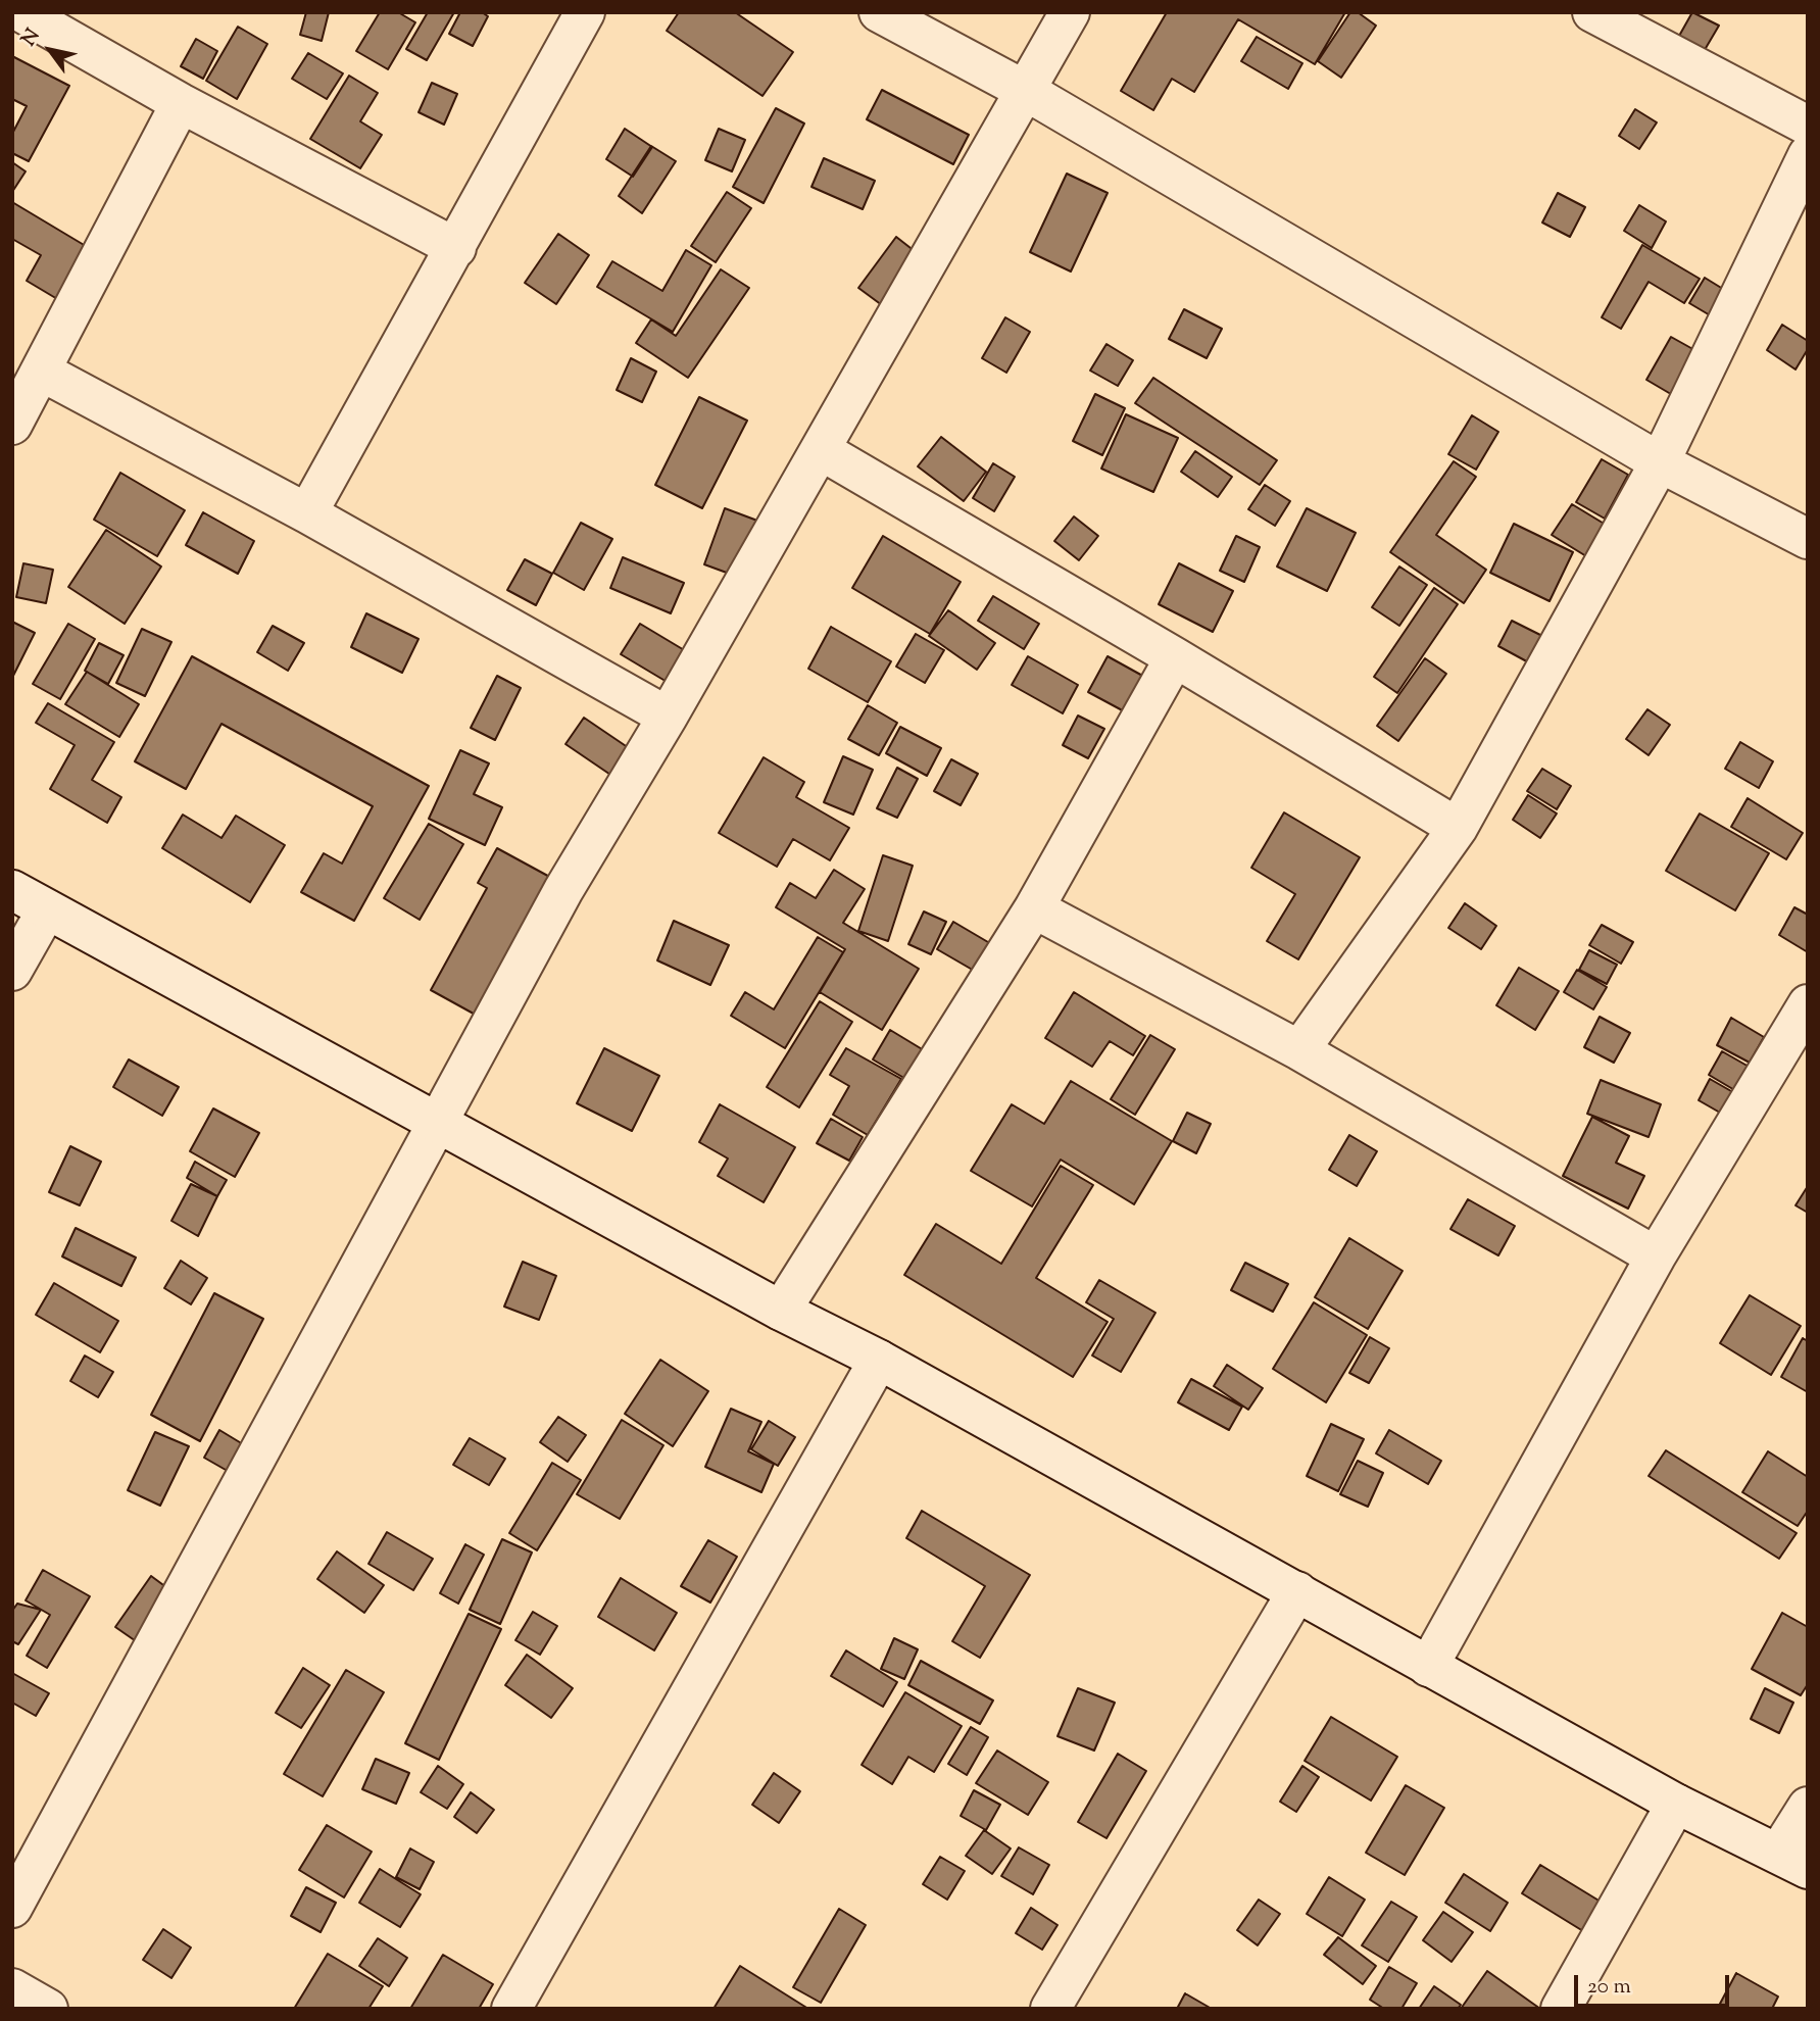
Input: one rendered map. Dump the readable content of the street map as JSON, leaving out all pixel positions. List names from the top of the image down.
{
  "scale_bar": "20 m",
  "north": "top left"
}
